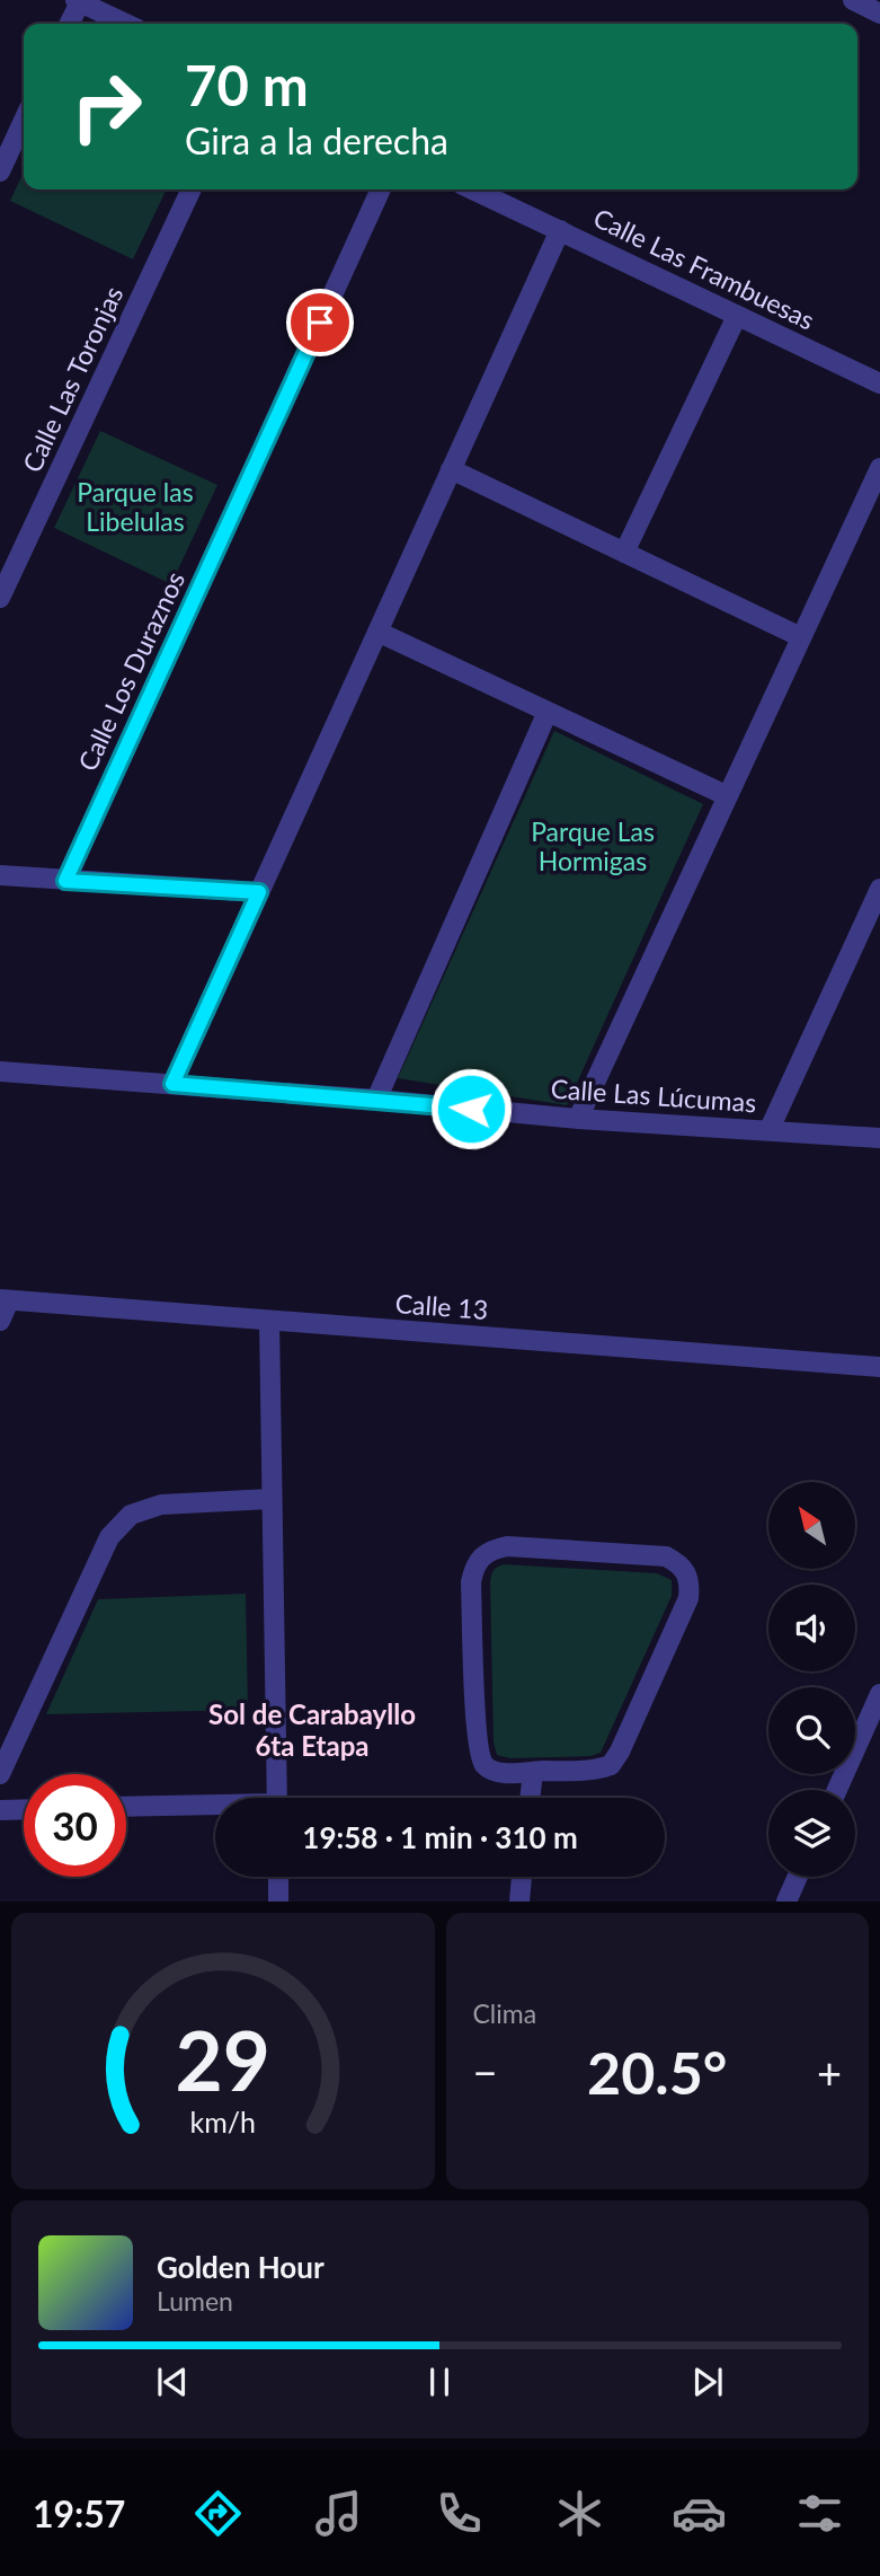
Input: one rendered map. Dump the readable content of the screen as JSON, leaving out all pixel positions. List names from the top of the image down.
{
  "streets": {
    "street": [
      "Calle Las Frambuesas",
      "Calle Las Toronjas",
      "Calle Los Duraznos",
      "Calle Las Lúcumas",
      "Calle 13"
    ]
  },
  "districts": ["Sol de Carabayllo 6ta Etapa"],
  "parks": ["Parque las Libelulas", "Parque Las Hormigas"],
  "north": "top left",
  "page": {
    "turn": ["70 m", "Gira a la derecha"],
    "limit": "30",
    "trip": "19:58 · 1 min · 310 m",
    "tile": "Clima",
    "heat": ["−", "20.5°", "+"],
    "song": ["Golden Hour", "Lumen"],
    "tabs": "19:57",
    "gauge": ["29", "km/h"]
  }
}
